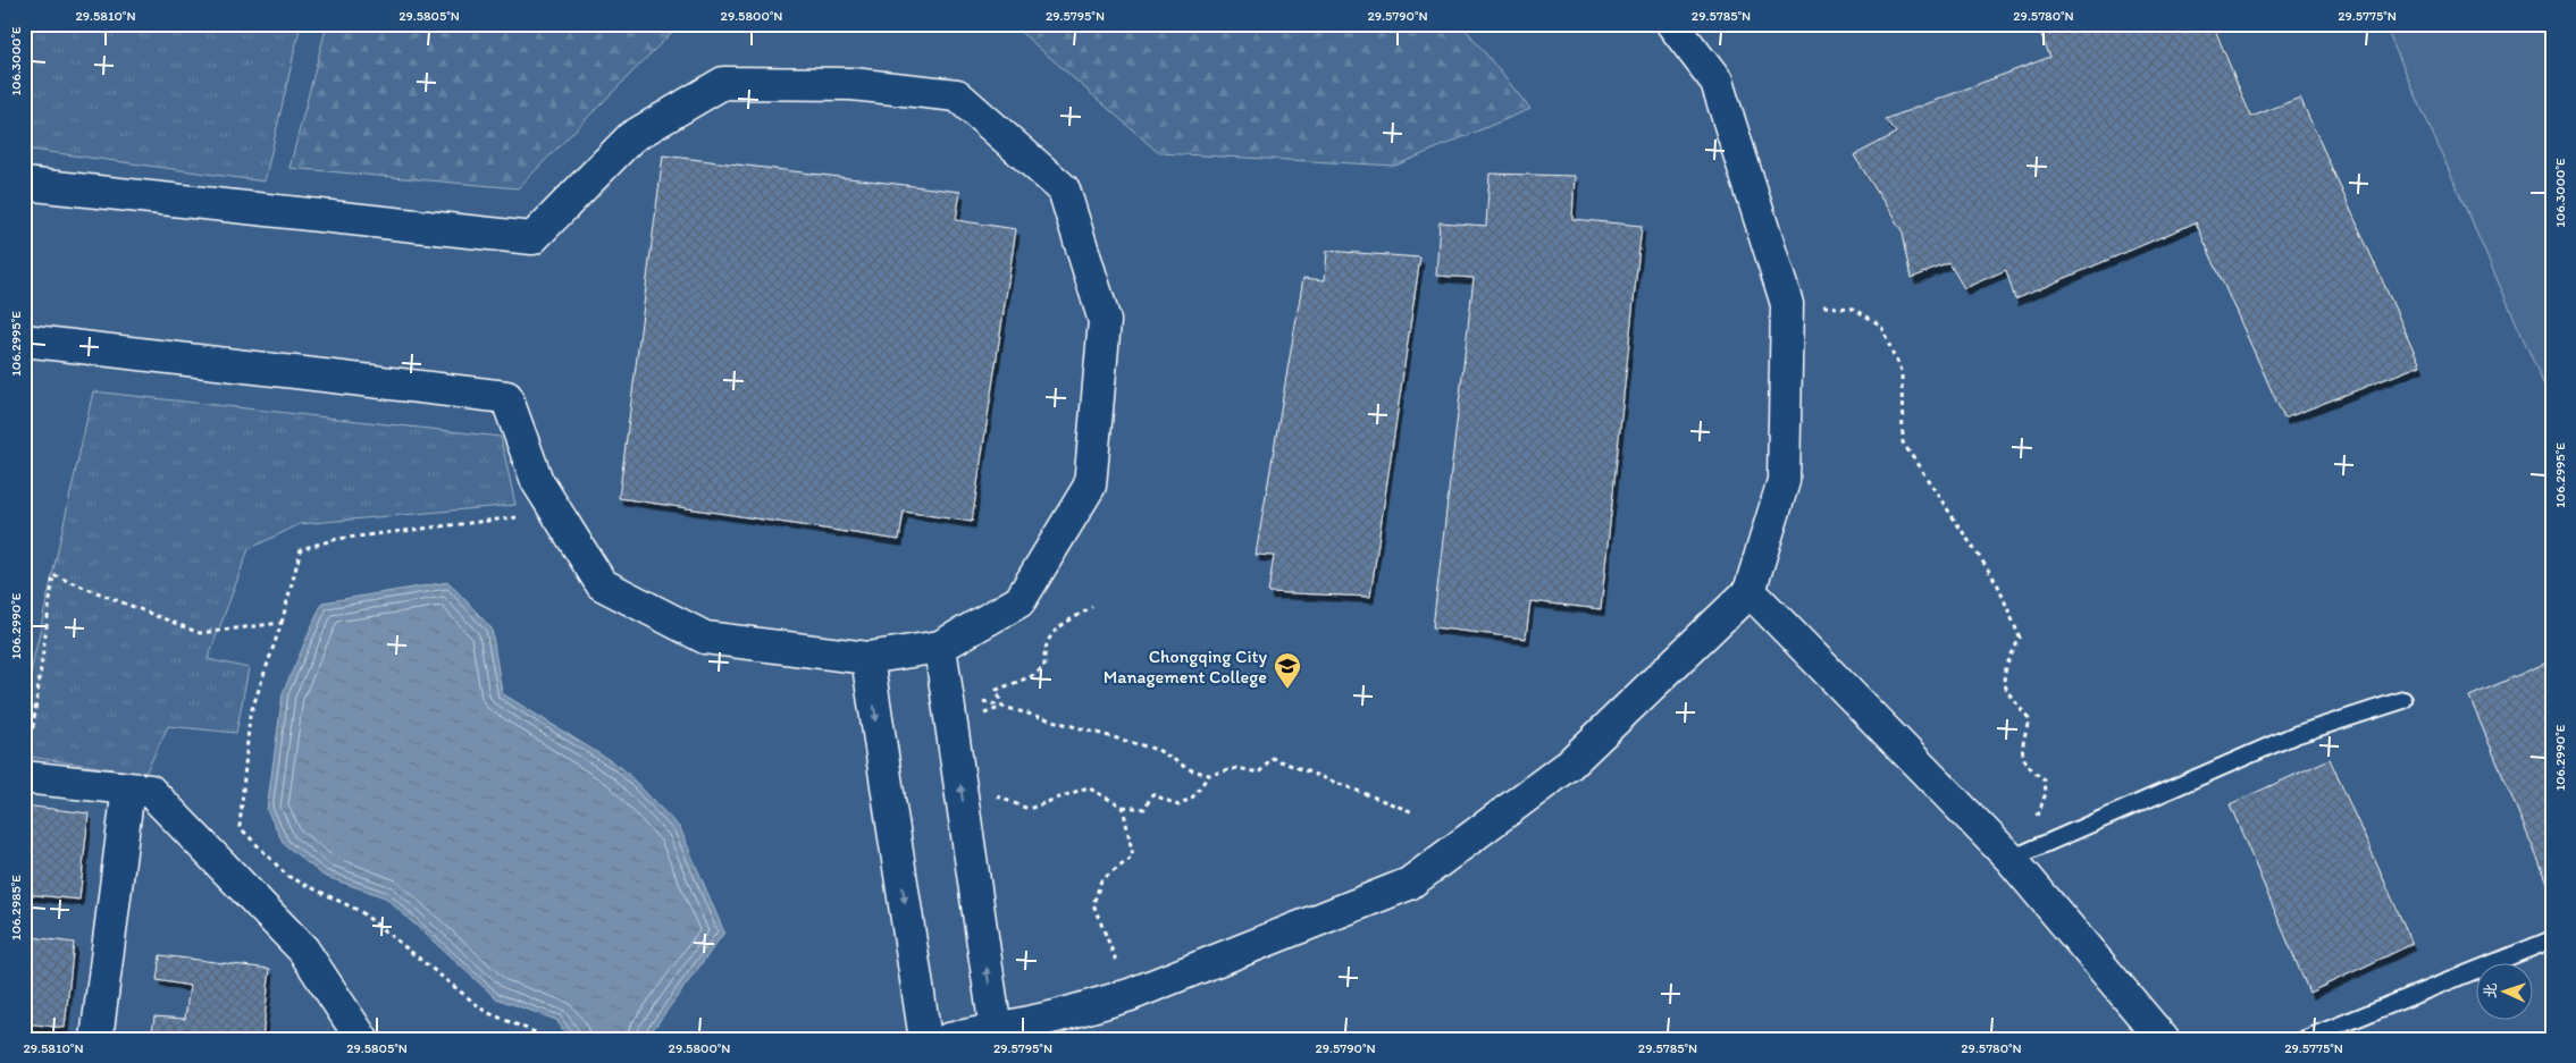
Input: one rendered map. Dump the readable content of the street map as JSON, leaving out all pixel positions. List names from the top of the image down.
{
  "places": {
    "school or university": ["Chongqing City Management College"]
  },
  "north": "left",
  "coordinates": [
    "29.5810°N",
    "29.5805°N",
    "29.5800°N",
    "29.5795°N",
    "29.5790°N",
    "29.5785°N",
    "29.5780°N",
    "29.5775°N",
    "106.3000°E",
    "106.2995°E",
    "106.2990°E",
    "106.2985°E"
  ]
}
